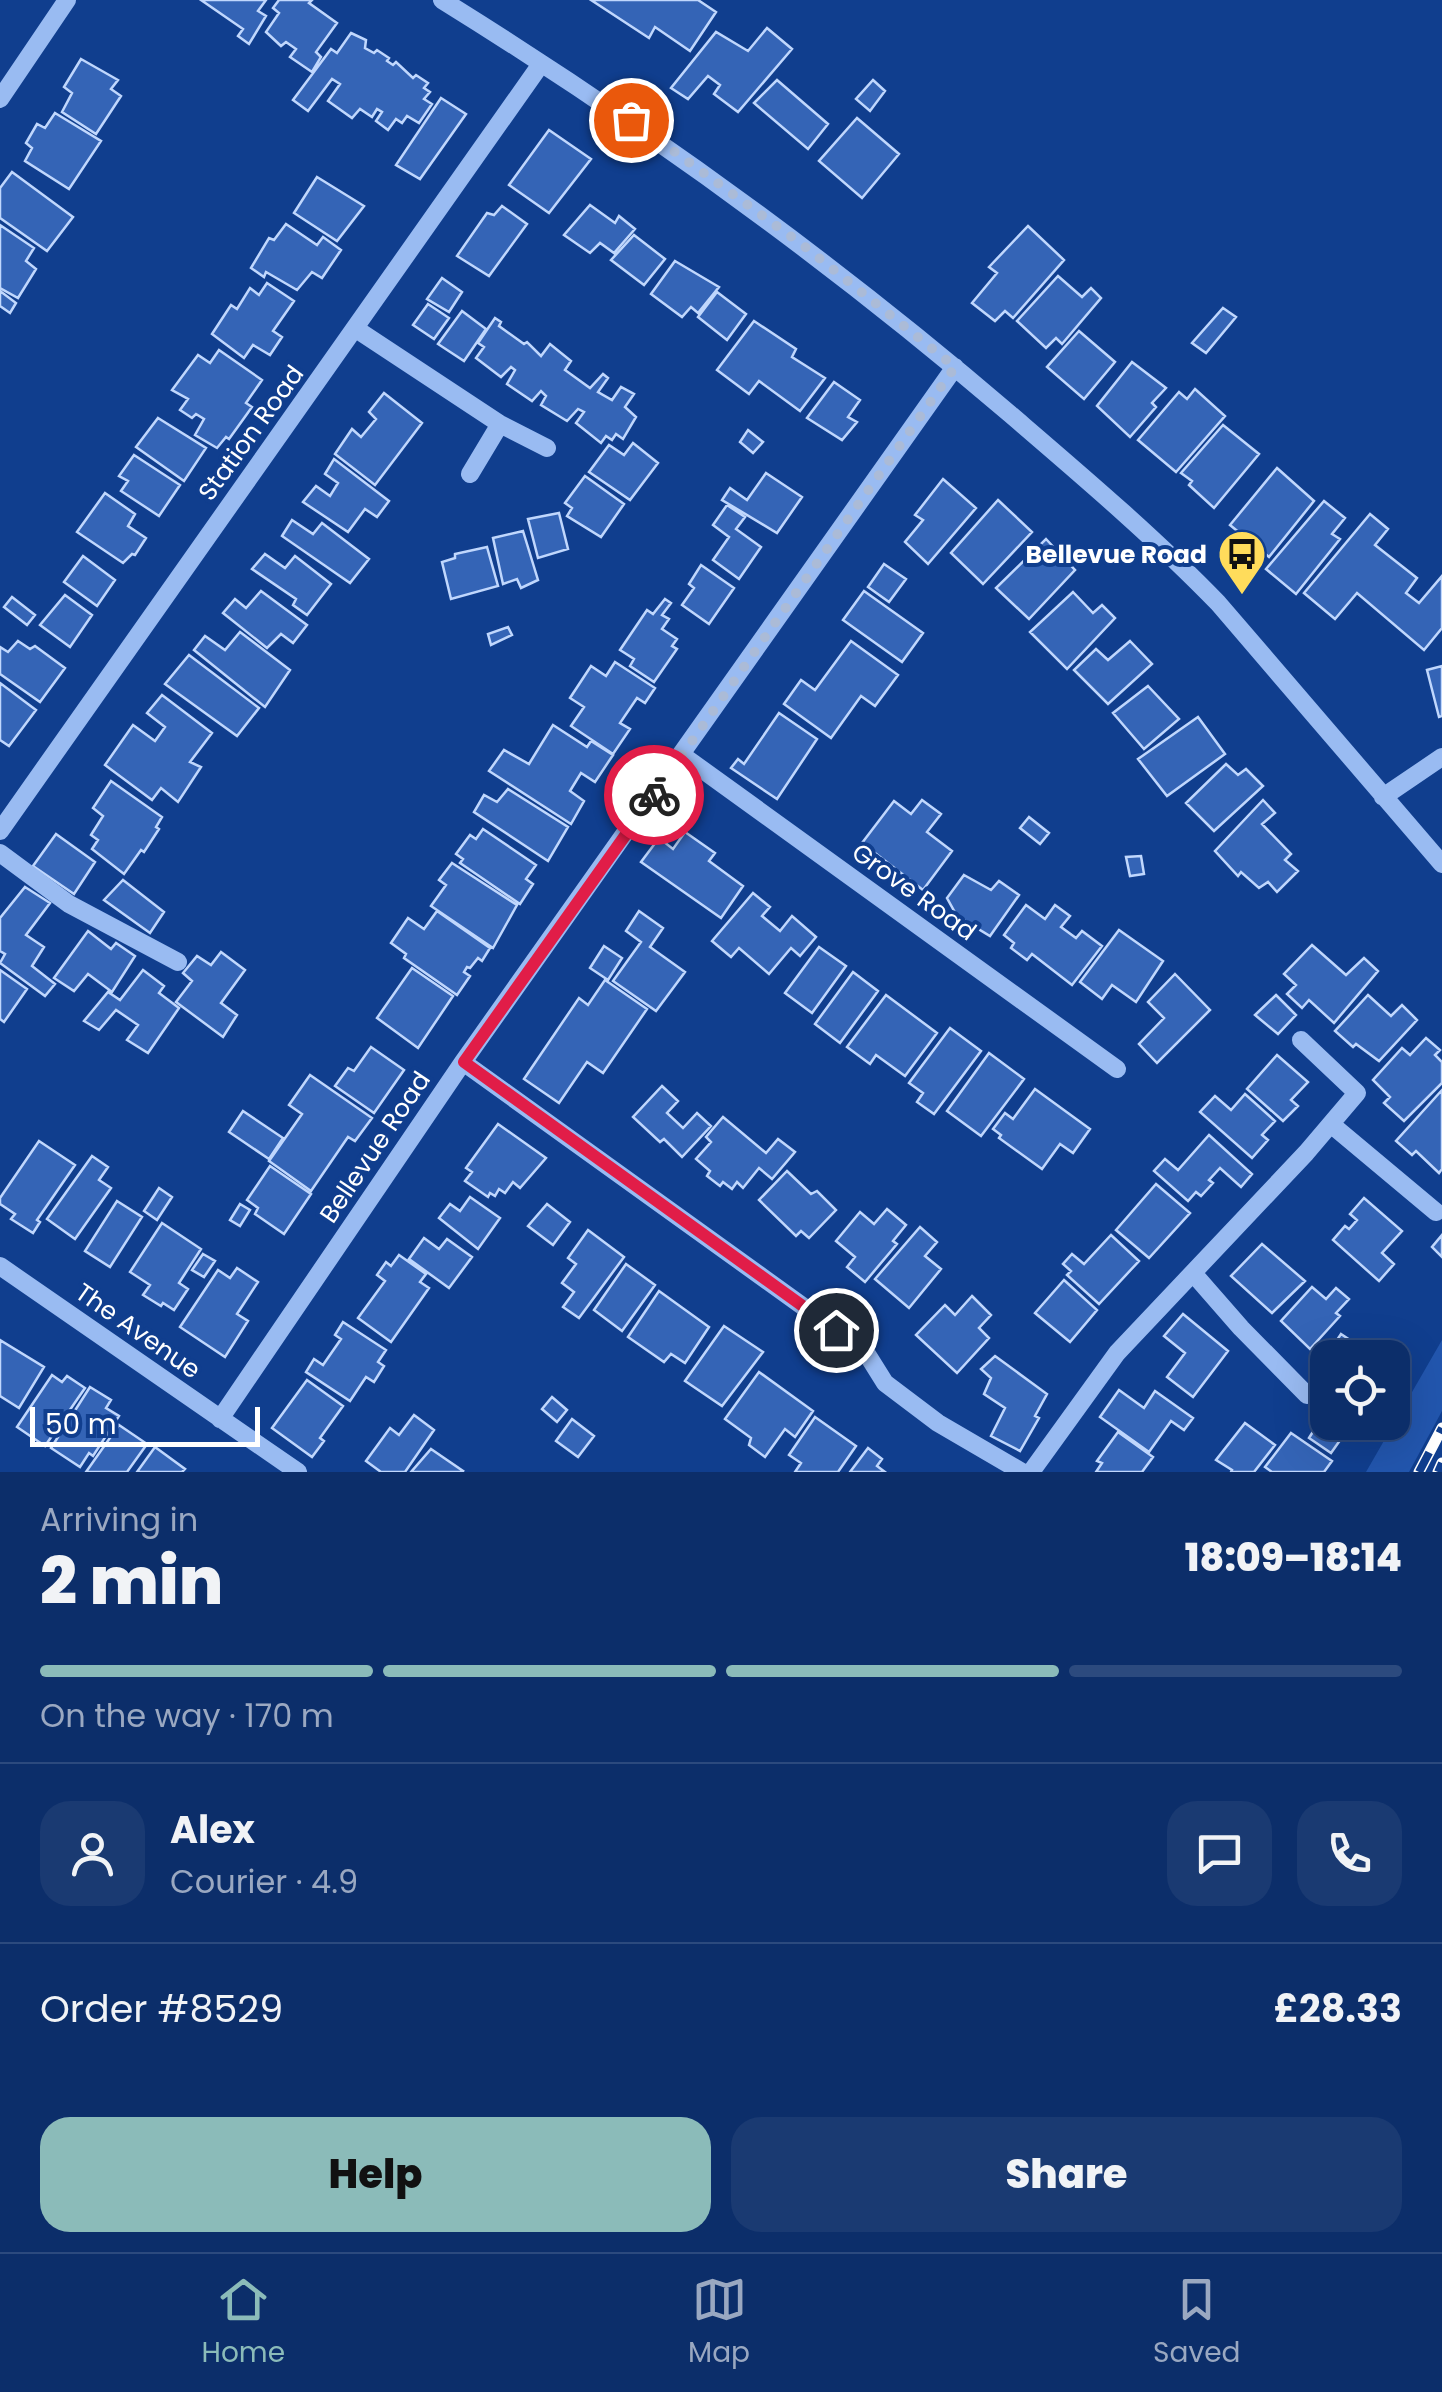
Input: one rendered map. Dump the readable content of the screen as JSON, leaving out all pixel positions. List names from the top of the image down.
{
  "streets": {
    "street": [
      "Station Road",
      "Grove Road",
      "Bellevue Road",
      "The Avenue"
    ]
  },
  "crossings": [
    ["Grove Road", "Bellevue Road"],
    ["Bellevue Road", "The Avenue"]
  ],
  "places": {
    "bus stop": ["Bellevue Road"]
  },
  "scale_bar": "50 m",
  "page": {
    "scale": "50 m",
    "heading": ["2 min", "Arriving in", "18:09–18:14"],
    "panel": [
      "Alex",
      "Courier · 4.9",
      "Order #8529",
      "£28.33"
    ],
    "bar": "On the way · 170 m",
    "buttons": ["Help", "Share"],
    "tabs": ["Home", "Map", "Saved"]
  }
}
